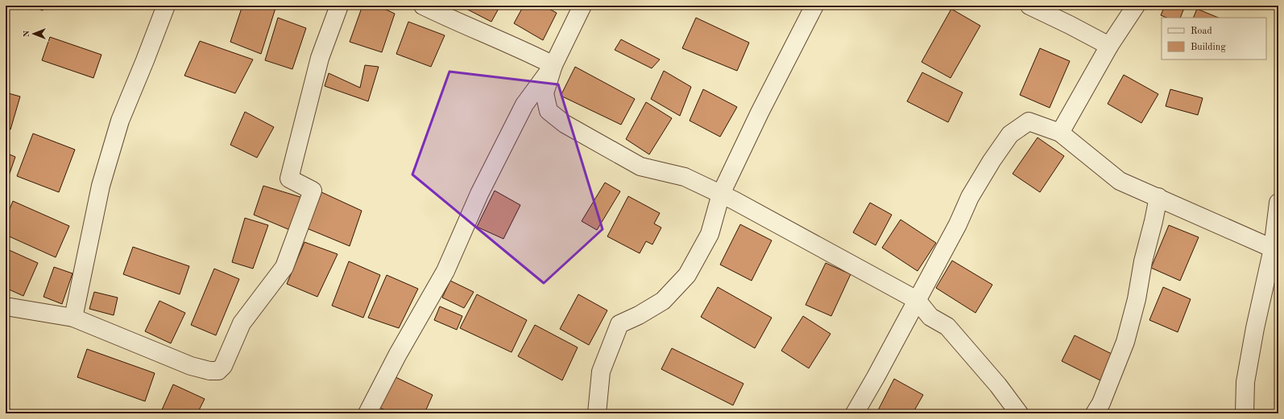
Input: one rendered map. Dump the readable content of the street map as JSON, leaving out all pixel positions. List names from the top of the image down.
{
  "legend": ["Road", "Building"],
  "north": "left"
}
